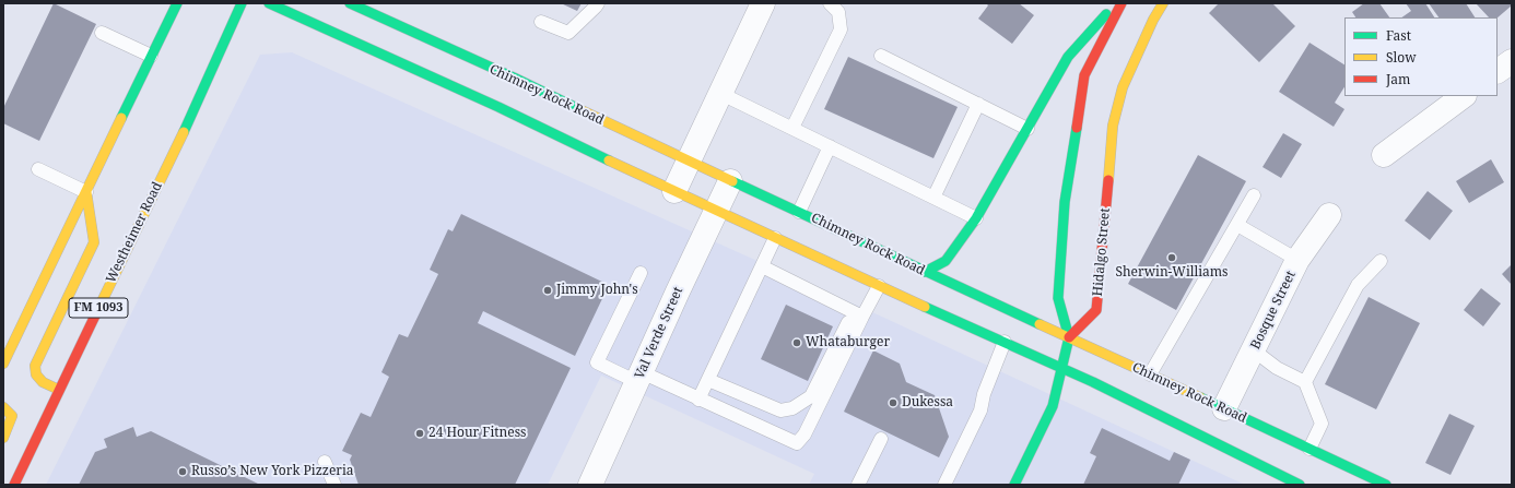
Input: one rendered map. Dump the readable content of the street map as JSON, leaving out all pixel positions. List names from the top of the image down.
{
  "streets": {
    "main road": [
      "Chimney Rock Road",
      "Westheimer Road",
      "Hidalgo Street",
      "FM 1093"
    ],
    "street": ["Bosque Street", "Val Verde Street"]
  },
  "crossings": [
    ["Chimney Rock Road", "Hidalgo Street"],
    ["Chimney Rock Road", "Bosque Street"],
    ["Chimney Rock Road", "Val Verde Street"]
  ],
  "places": [
    "Sherwin-Williams",
    "Jimmy John's",
    "Whataburger",
    "Dukessa",
    "24 Hour Fitness",
    "Russo’s New York Pizzeria"
  ],
  "legend": ["Fast", "Slow", "Jam"]
}
